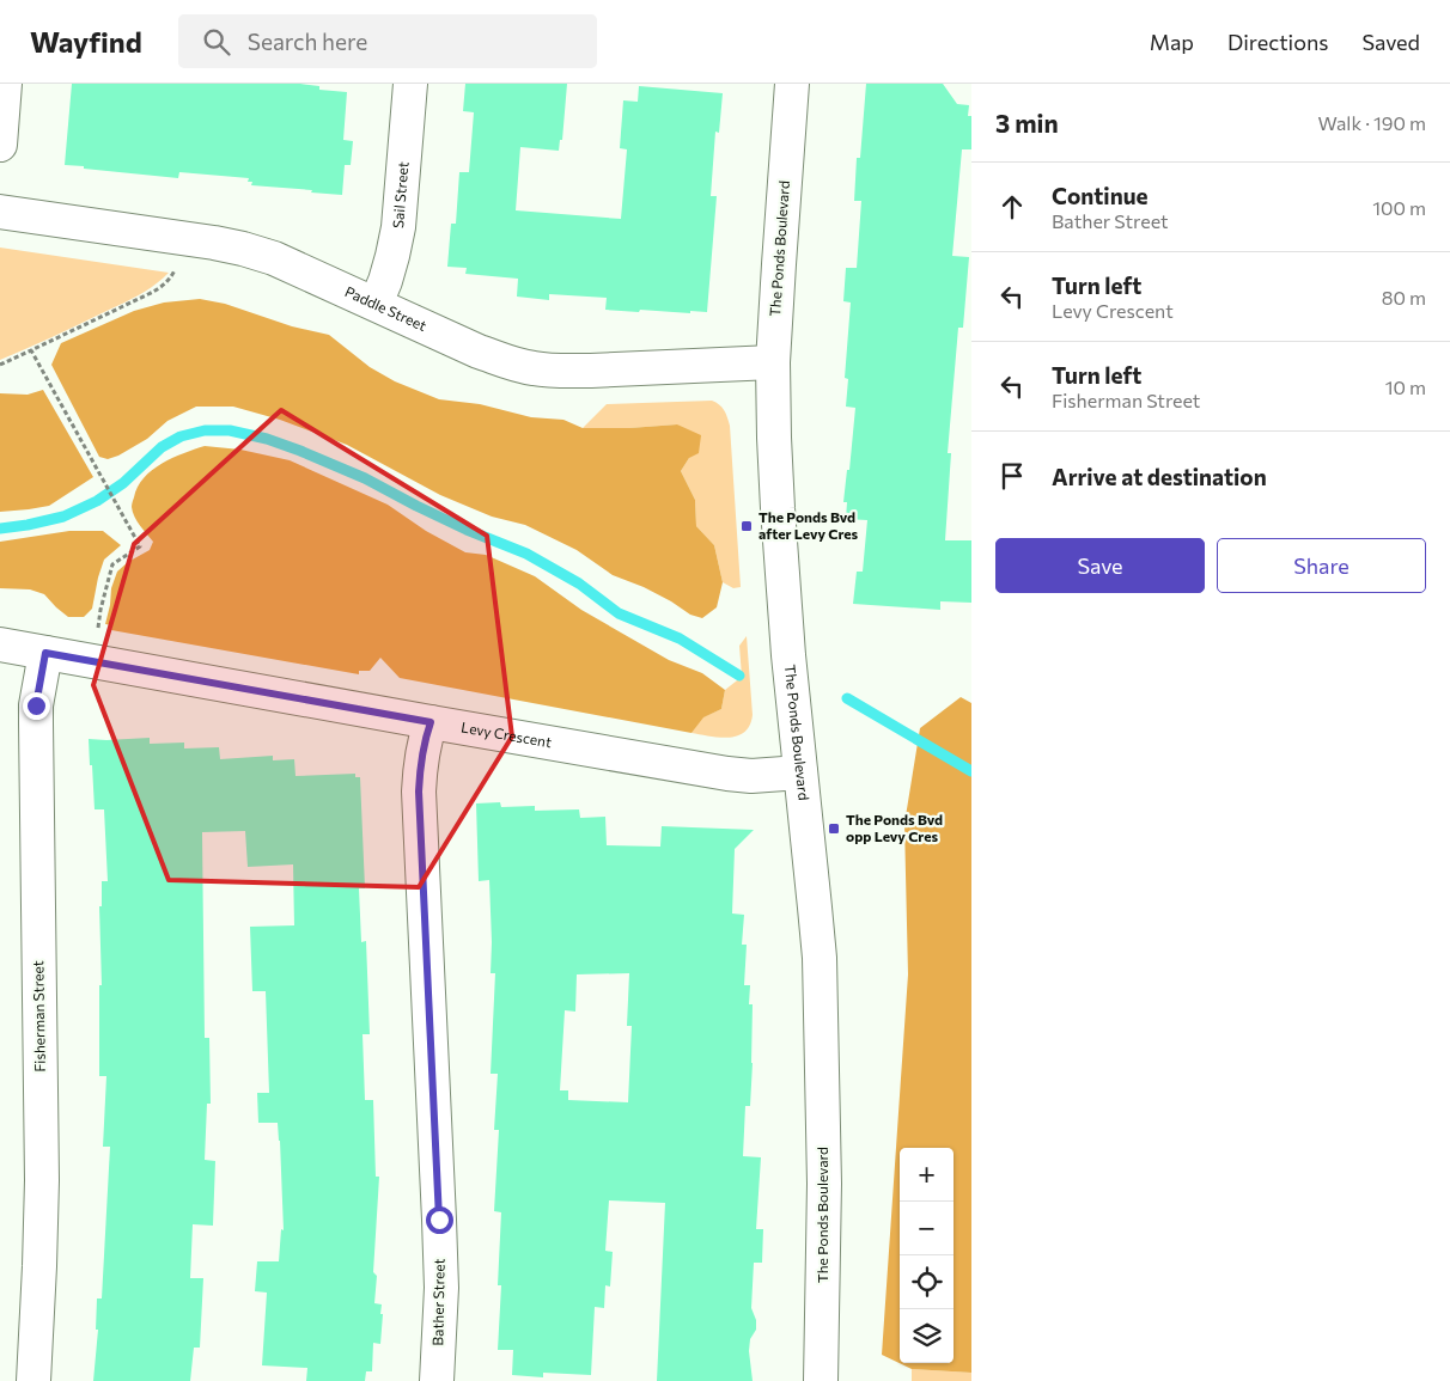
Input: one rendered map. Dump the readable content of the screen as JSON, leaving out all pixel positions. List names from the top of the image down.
{
  "streets": {
    "street": [
      "Sail Street",
      "The Ponds Boulevard",
      "Paddle Street",
      "Levy Crescent",
      "Fisherman Street",
      "Bather Street"
    ]
  },
  "crossings": [
    ["Sail Street", "Paddle Street"],
    ["The Ponds Boulevard", "Paddle Street"],
    ["The Ponds Boulevard", "Levy Crescent"],
    ["Levy Crescent", "Fisherman Street"],
    ["Levy Crescent", "Bather Street"]
  ],
  "places": {
    "transit": ["The Ponds Bvd after Levy Cres", "The Ponds Bvd opp Levy Cres"]
  },
  "page": {
    "header": "Wayfind",
    "search": "Search here",
    "nav": ["Map", "Directions", "Saved"],
    "heading": ["3 min", "Walk · 190 m"],
    "list": [
      ["Continue", "Bather Street", "100 m"],
      ["Turn left", "Levy Crescent", "80 m"],
      ["Turn left", "Fisherman Street", "10 m"],
      "Arrive at destination"
    ],
    "buttons": ["Save", "Share"],
    "map_buttons": ["+", "−"]
  }
}
